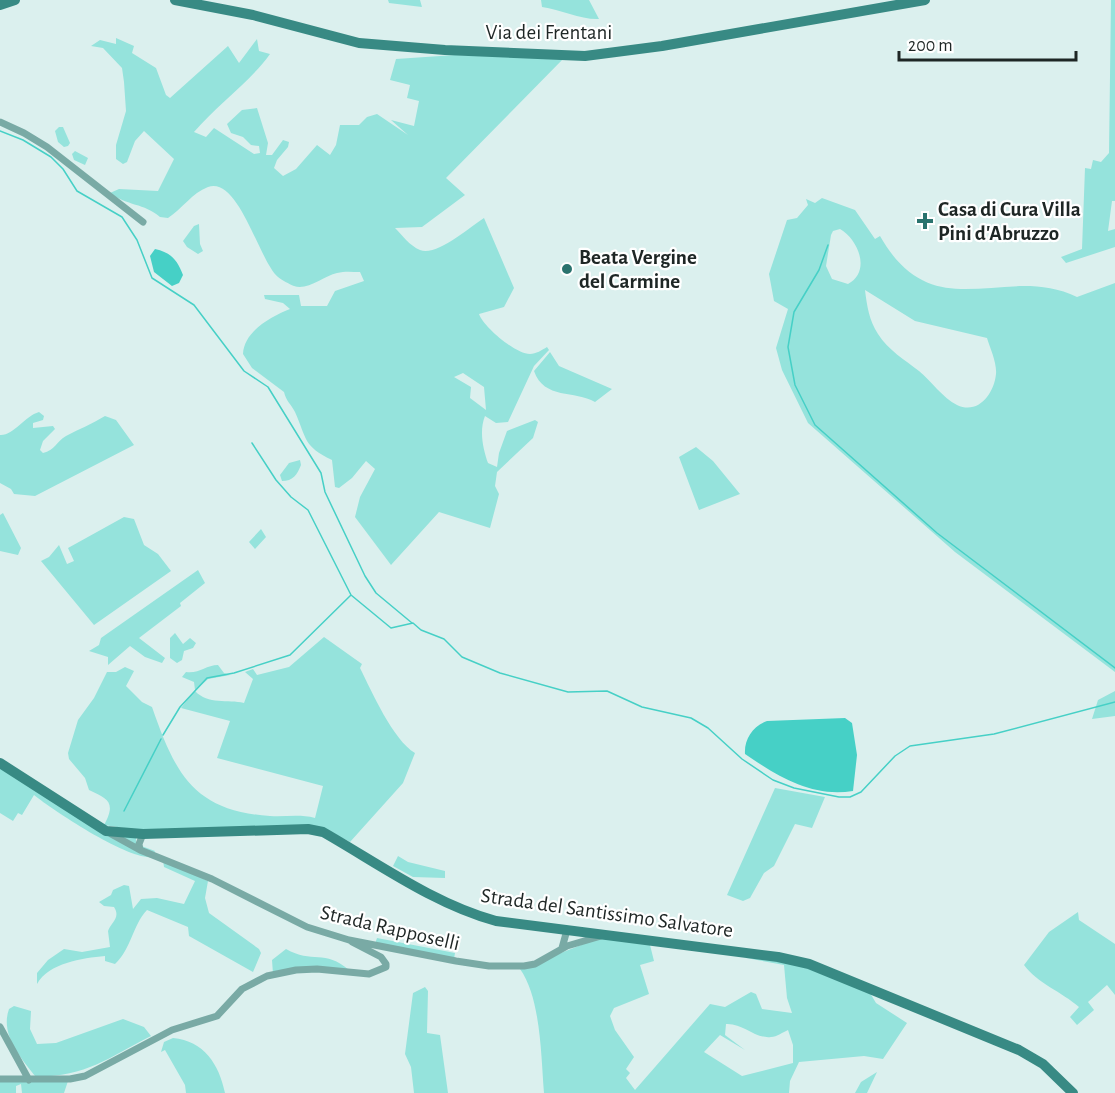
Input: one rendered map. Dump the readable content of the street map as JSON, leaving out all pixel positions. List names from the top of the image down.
{
  "streets": {
    "street": ["Via dei Frentani", "Strada del Santissimo Salvatore", "Strada Rapposelli"]
  },
  "crossings": [
    ["Strada del Santissimo Salvatore", "Strada Rapposelli"]
  ],
  "places": {
    "health": ["Casa di Cura Villa Pini d'Abruzzo"],
    "other": ["Beata Vergine del Carmine"]
  },
  "scale_bar": "200 m"
}
